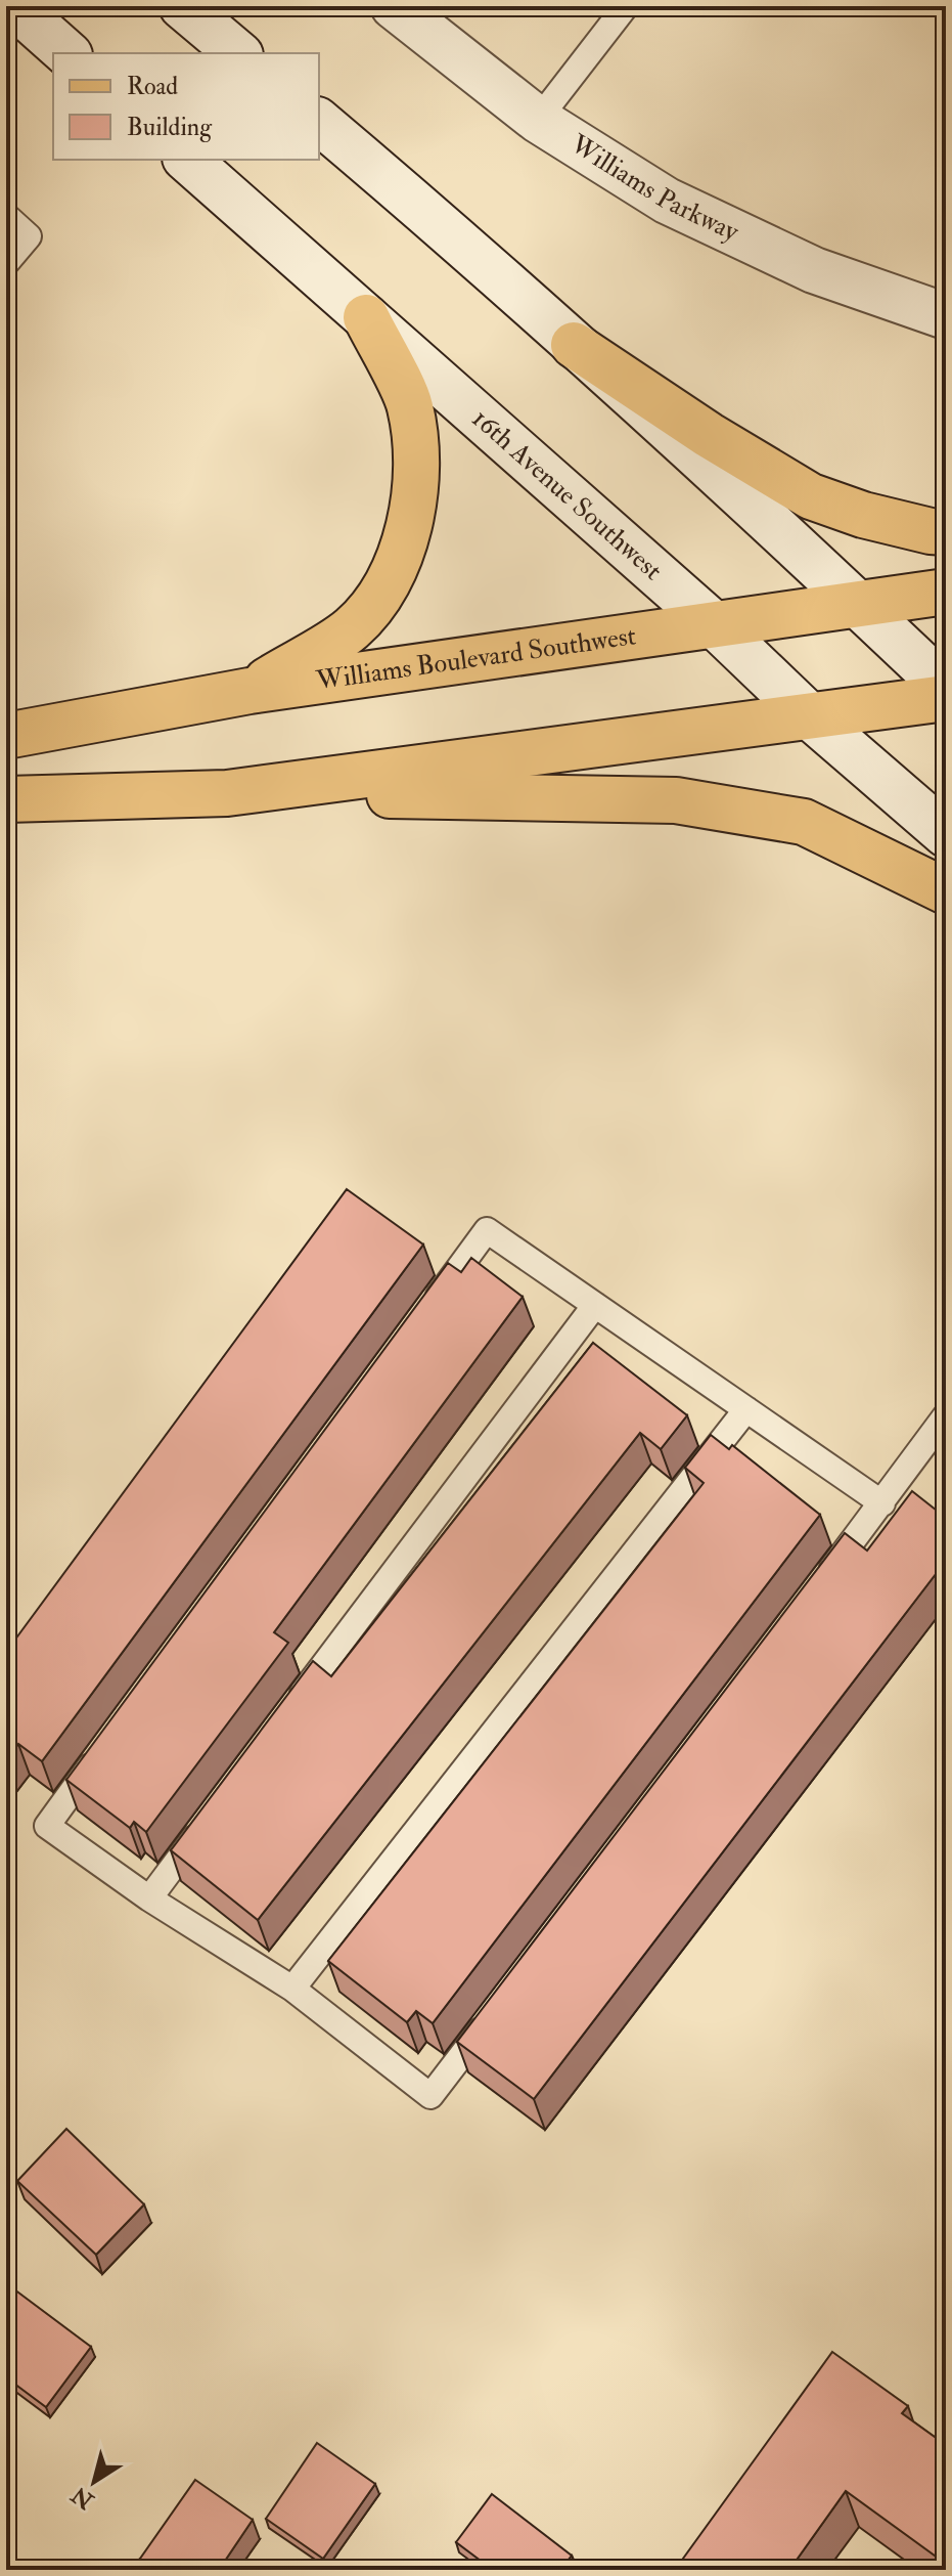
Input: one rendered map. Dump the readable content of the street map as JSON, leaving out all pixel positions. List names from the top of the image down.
{
  "streets": {
    "main road": ["Williams Parkway", "16th Avenue Southwest", "Williams Boulevard Southwest"]
  },
  "crossings": [
    ["16th Avenue Southwest", "Williams Boulevard Southwest"]
  ],
  "legend": ["Road", "Building"],
  "north": "bottom left"
}
